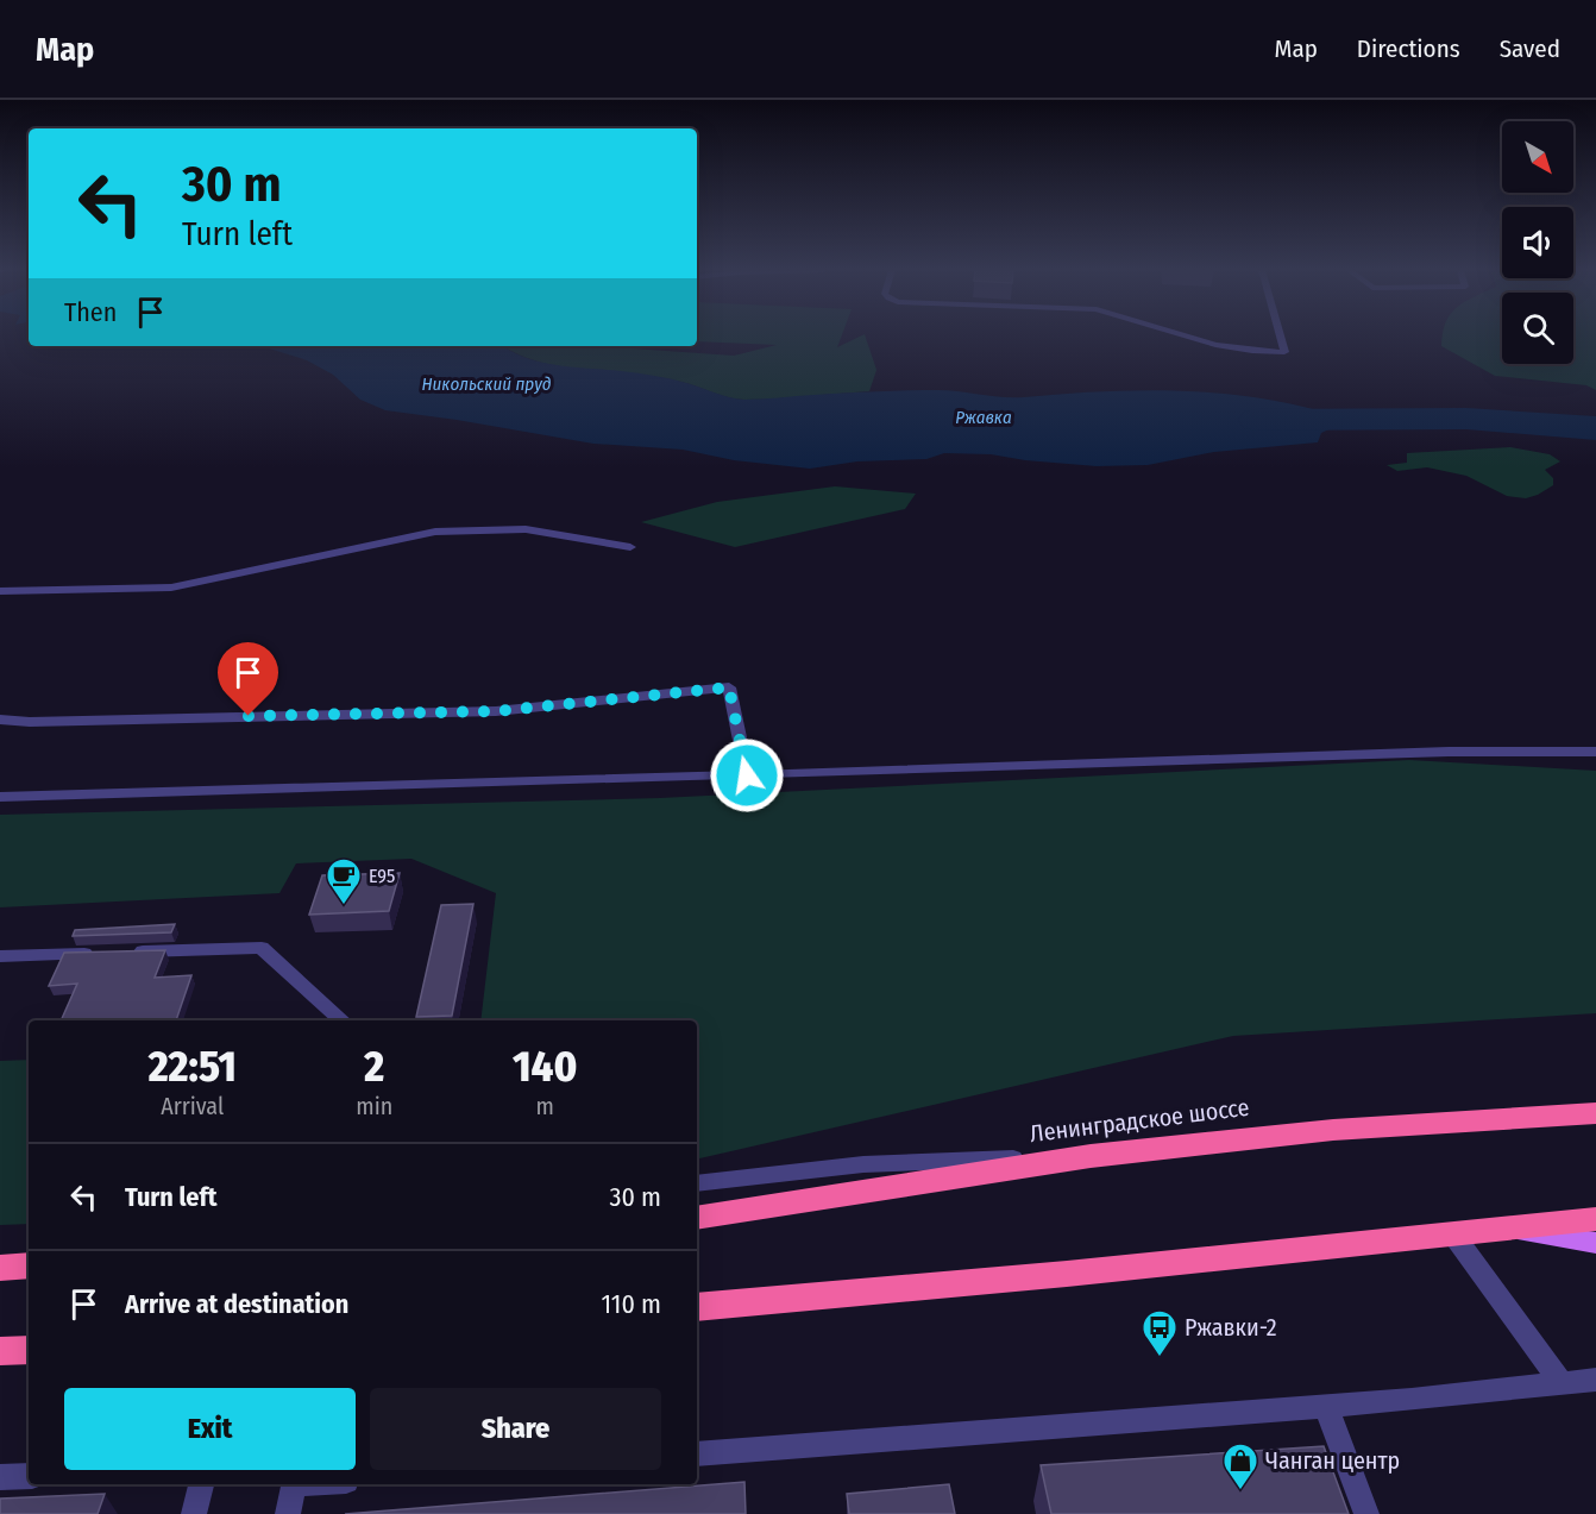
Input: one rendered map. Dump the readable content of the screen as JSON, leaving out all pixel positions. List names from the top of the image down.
{
  "streets": {
    "highway": ["Ленинградское шоссе"]
  },
  "water": ["Никольский пруд", "Ржавка"],
  "places": {
    "cafe": ["E95"],
    "bus stop": ["Ржавки-2"],
    "shop": ["Чанган центр"]
  },
  "north": "bottom right",
  "page": {
    "header": "Map",
    "nav": ["Map", "Directions", "Saved"],
    "turn": ["30 m", "Turn left"],
    "then": "Then",
    "eta": [
      "22:51",
      "Arrival",
      "2",
      "min",
      "140",
      "m"
    ],
    "list": [
      {
        "name": "Turn left",
        "value": "30 m"
      },
      {
        "name": "Arrive at destination",
        "value": "110 m"
      }
    ],
    "buttons": ["Exit", "Share"]
  }
}
